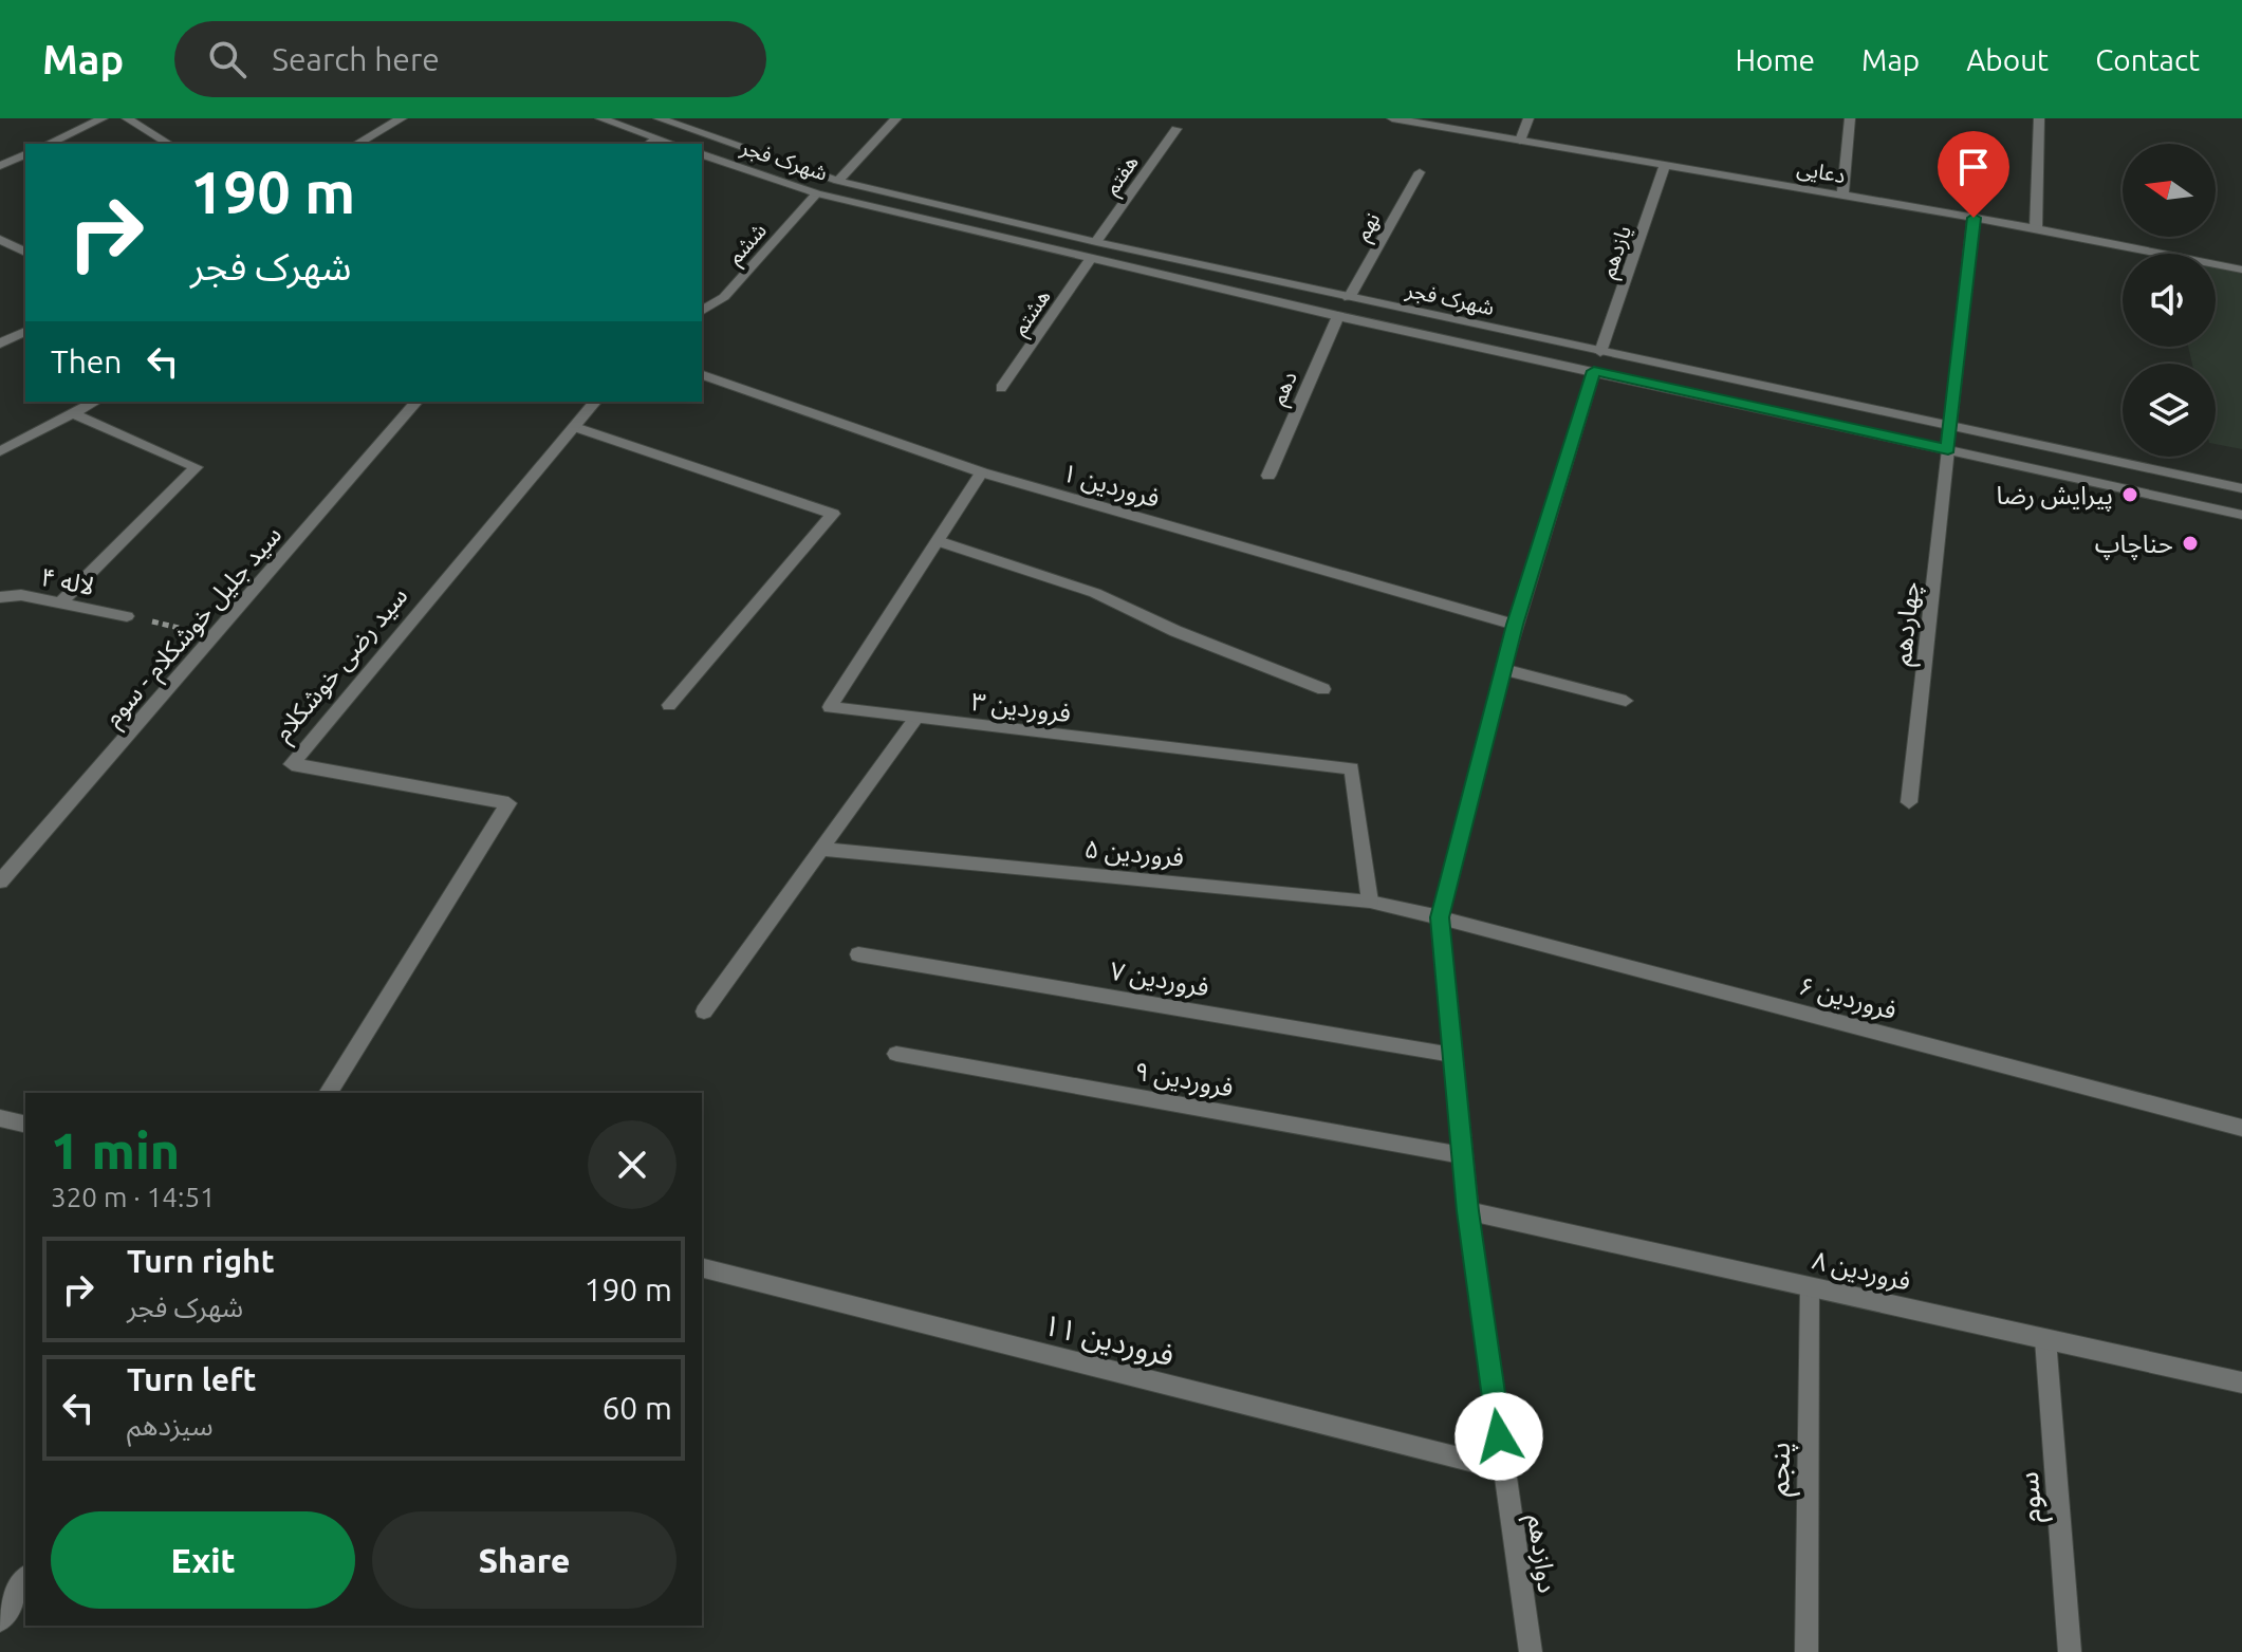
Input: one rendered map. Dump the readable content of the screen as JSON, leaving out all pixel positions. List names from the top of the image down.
{
  "streets": {
    "street": [
      "شهرک فجر",
      "دعایی",
      "هفتم",
      "نهم",
      "ششم",
      "یازدهم",
      "هشتم",
      "دهم",
      "فروردین ۱",
      "لاله ۴",
      "چهاردهم",
      "سید جلیل خوشکلام - سوم",
      "سید رضی خوشکلام",
      "فروردین ۳",
      "فروردین ۵",
      "فروردین ۷",
      "فروردین ۶",
      "فروردین ۹",
      "فروردین ۸",
      "فروردین ۱۱",
      "پنجم",
      "سوم",
      "دوازدهم"
    ]
  },
  "crossings": [
    ["شهرک فجر", "هفتم"],
    ["شهرک فجر", "نهم"],
    ["شهرک فجر", "ششم"],
    ["شهرک فجر", "یازدهم"],
    ["شهرک فجر", "هشتم"],
    ["شهرک فجر", "دهم"],
    ["شهرک فجر", "چهاردهم"],
    ["شهرک فجر", "دوازدهم"],
    ["دعایی", "یازدهم"],
    ["دعایی", "چهاردهم"],
    ["نهم", "دهم"],
    ["یازدهم", "دوازدهم"],
    ["فروردین ۱", "فروردین ۳"],
    ["فروردین ۱", "دوازدهم"],
    ["فروردین ۳", "فروردین ۵"],
    ["فروردین ۵", "فروردین ۶"],
    ["فروردین ۵", "دوازدهم"],
    ["فروردین ۷", "دوازدهم"],
    ["فروردین ۶", "دوازدهم"],
    ["فروردین ۹", "دوازدهم"],
    ["فروردین ۸", "پنجم"],
    ["فروردین ۸", "سوم"],
    ["فروردین ۸", "دوازدهم"],
    ["فروردین ۱۱", "دوازدهم"]
  ],
  "places": ["پیرایش رضا", "حناچاپ"],
  "north": "left",
  "page": {
    "header": "Map",
    "search": "Search here",
    "nav": [
      "Home",
      "Map",
      "About",
      "Contact"
    ],
    "turn": ["190 m", "شهرک فجر"],
    "then": "Then",
    "heading": ["1 min", "320 m · 14:51"],
    "list": [
      {
        "name": "Turn right",
        "note": "شهرک فجر",
        "value": "190 m"
      },
      {
        "name": "Turn left",
        "note": "سیزدهم",
        "value": "60 m"
      }
    ],
    "buttons": ["Exit", "Share"]
  }
}
